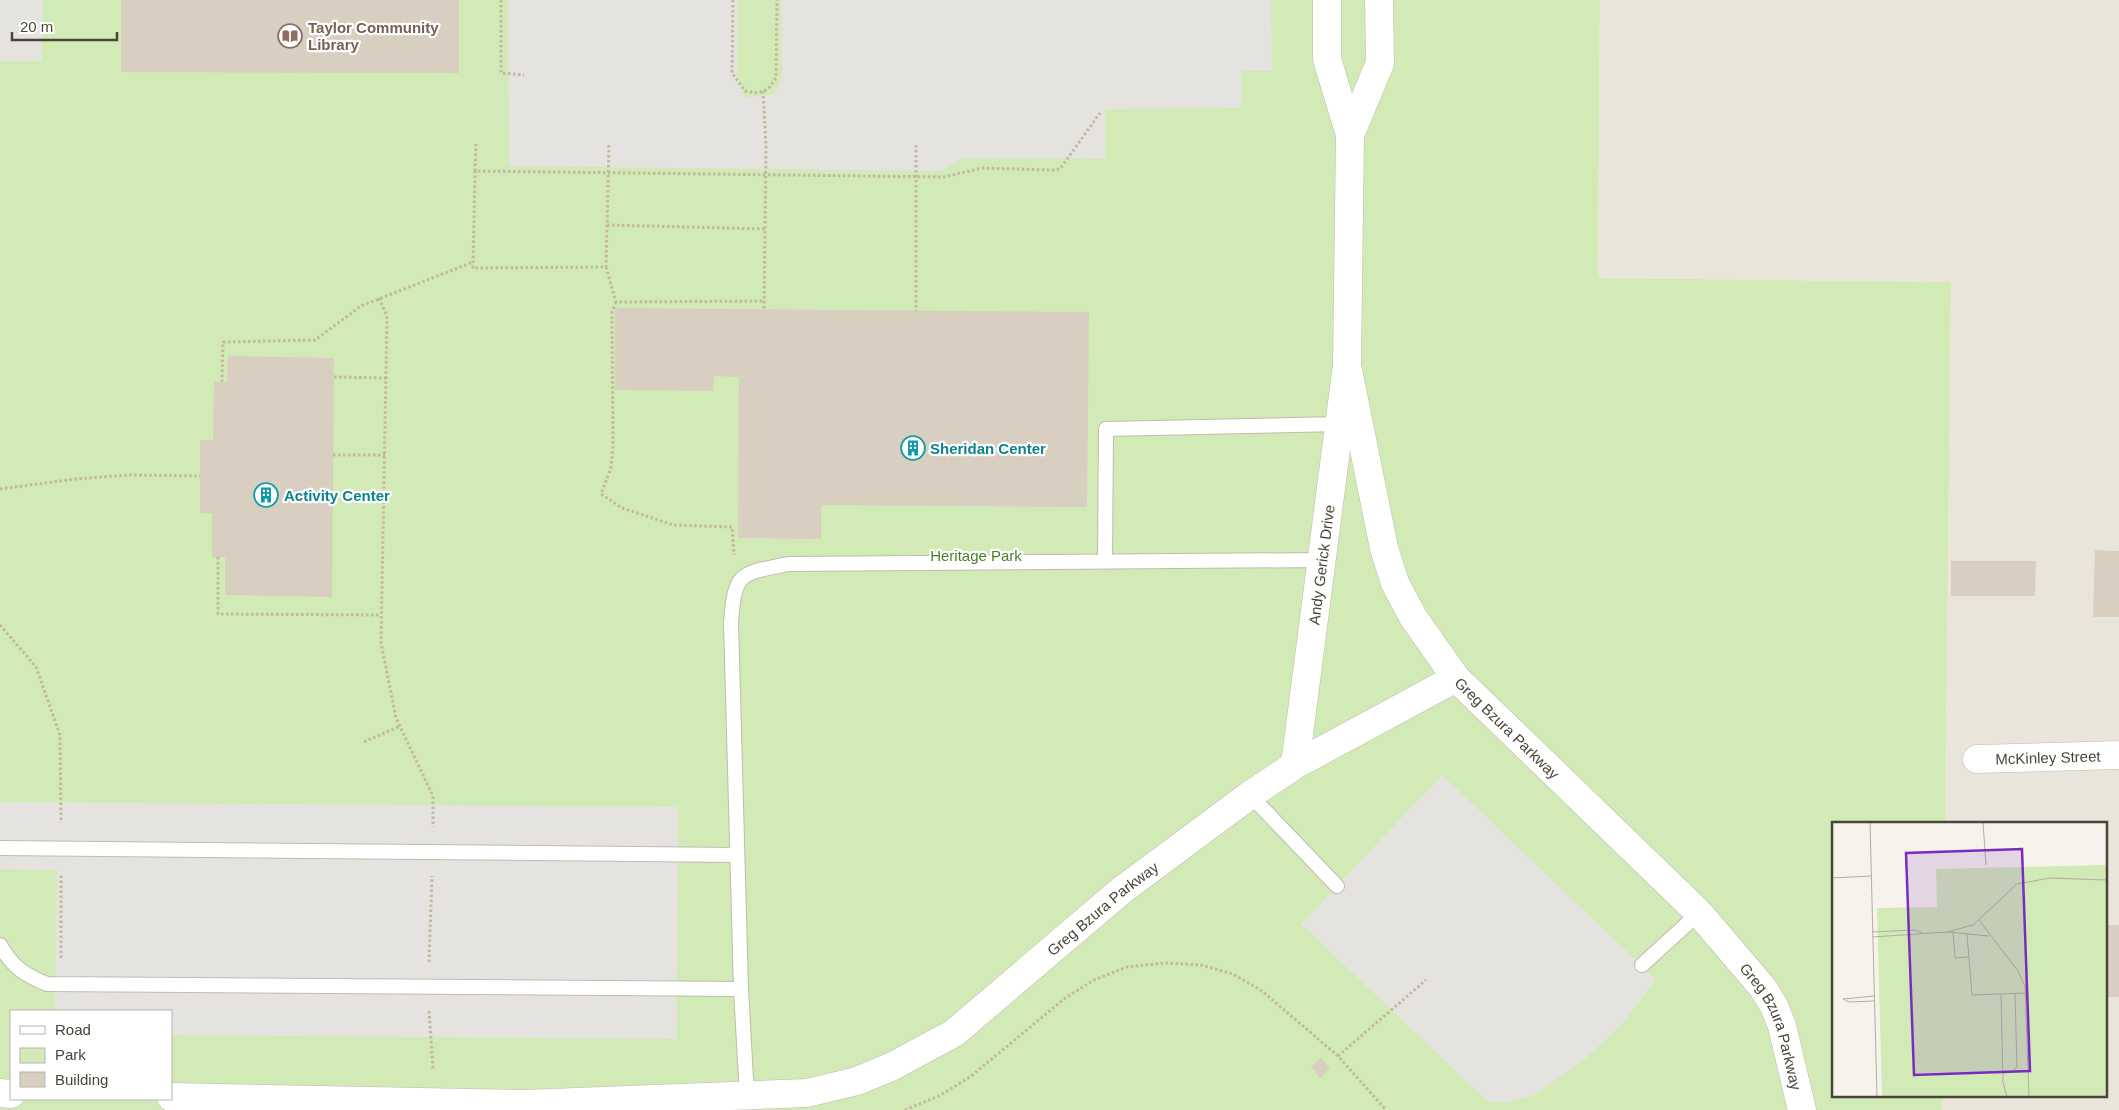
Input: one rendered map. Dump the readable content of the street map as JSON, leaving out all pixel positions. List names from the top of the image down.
{
  "streets": {
    "street": ["Andy Gerick Drive", "Greg Bzura Parkway", "McKinley Street"]
  },
  "crossings": [
    ["Andy Gerick Drive", "Greg Bzura Parkway"]
  ],
  "parks": ["Heritage Park"],
  "places": {
    "library": ["Taylor Community Library"],
    "building": ["Sheridan Center", "Activity Center"]
  },
  "legend": ["Road", "Park", "Building"],
  "scale_bar": "20 m"
}
